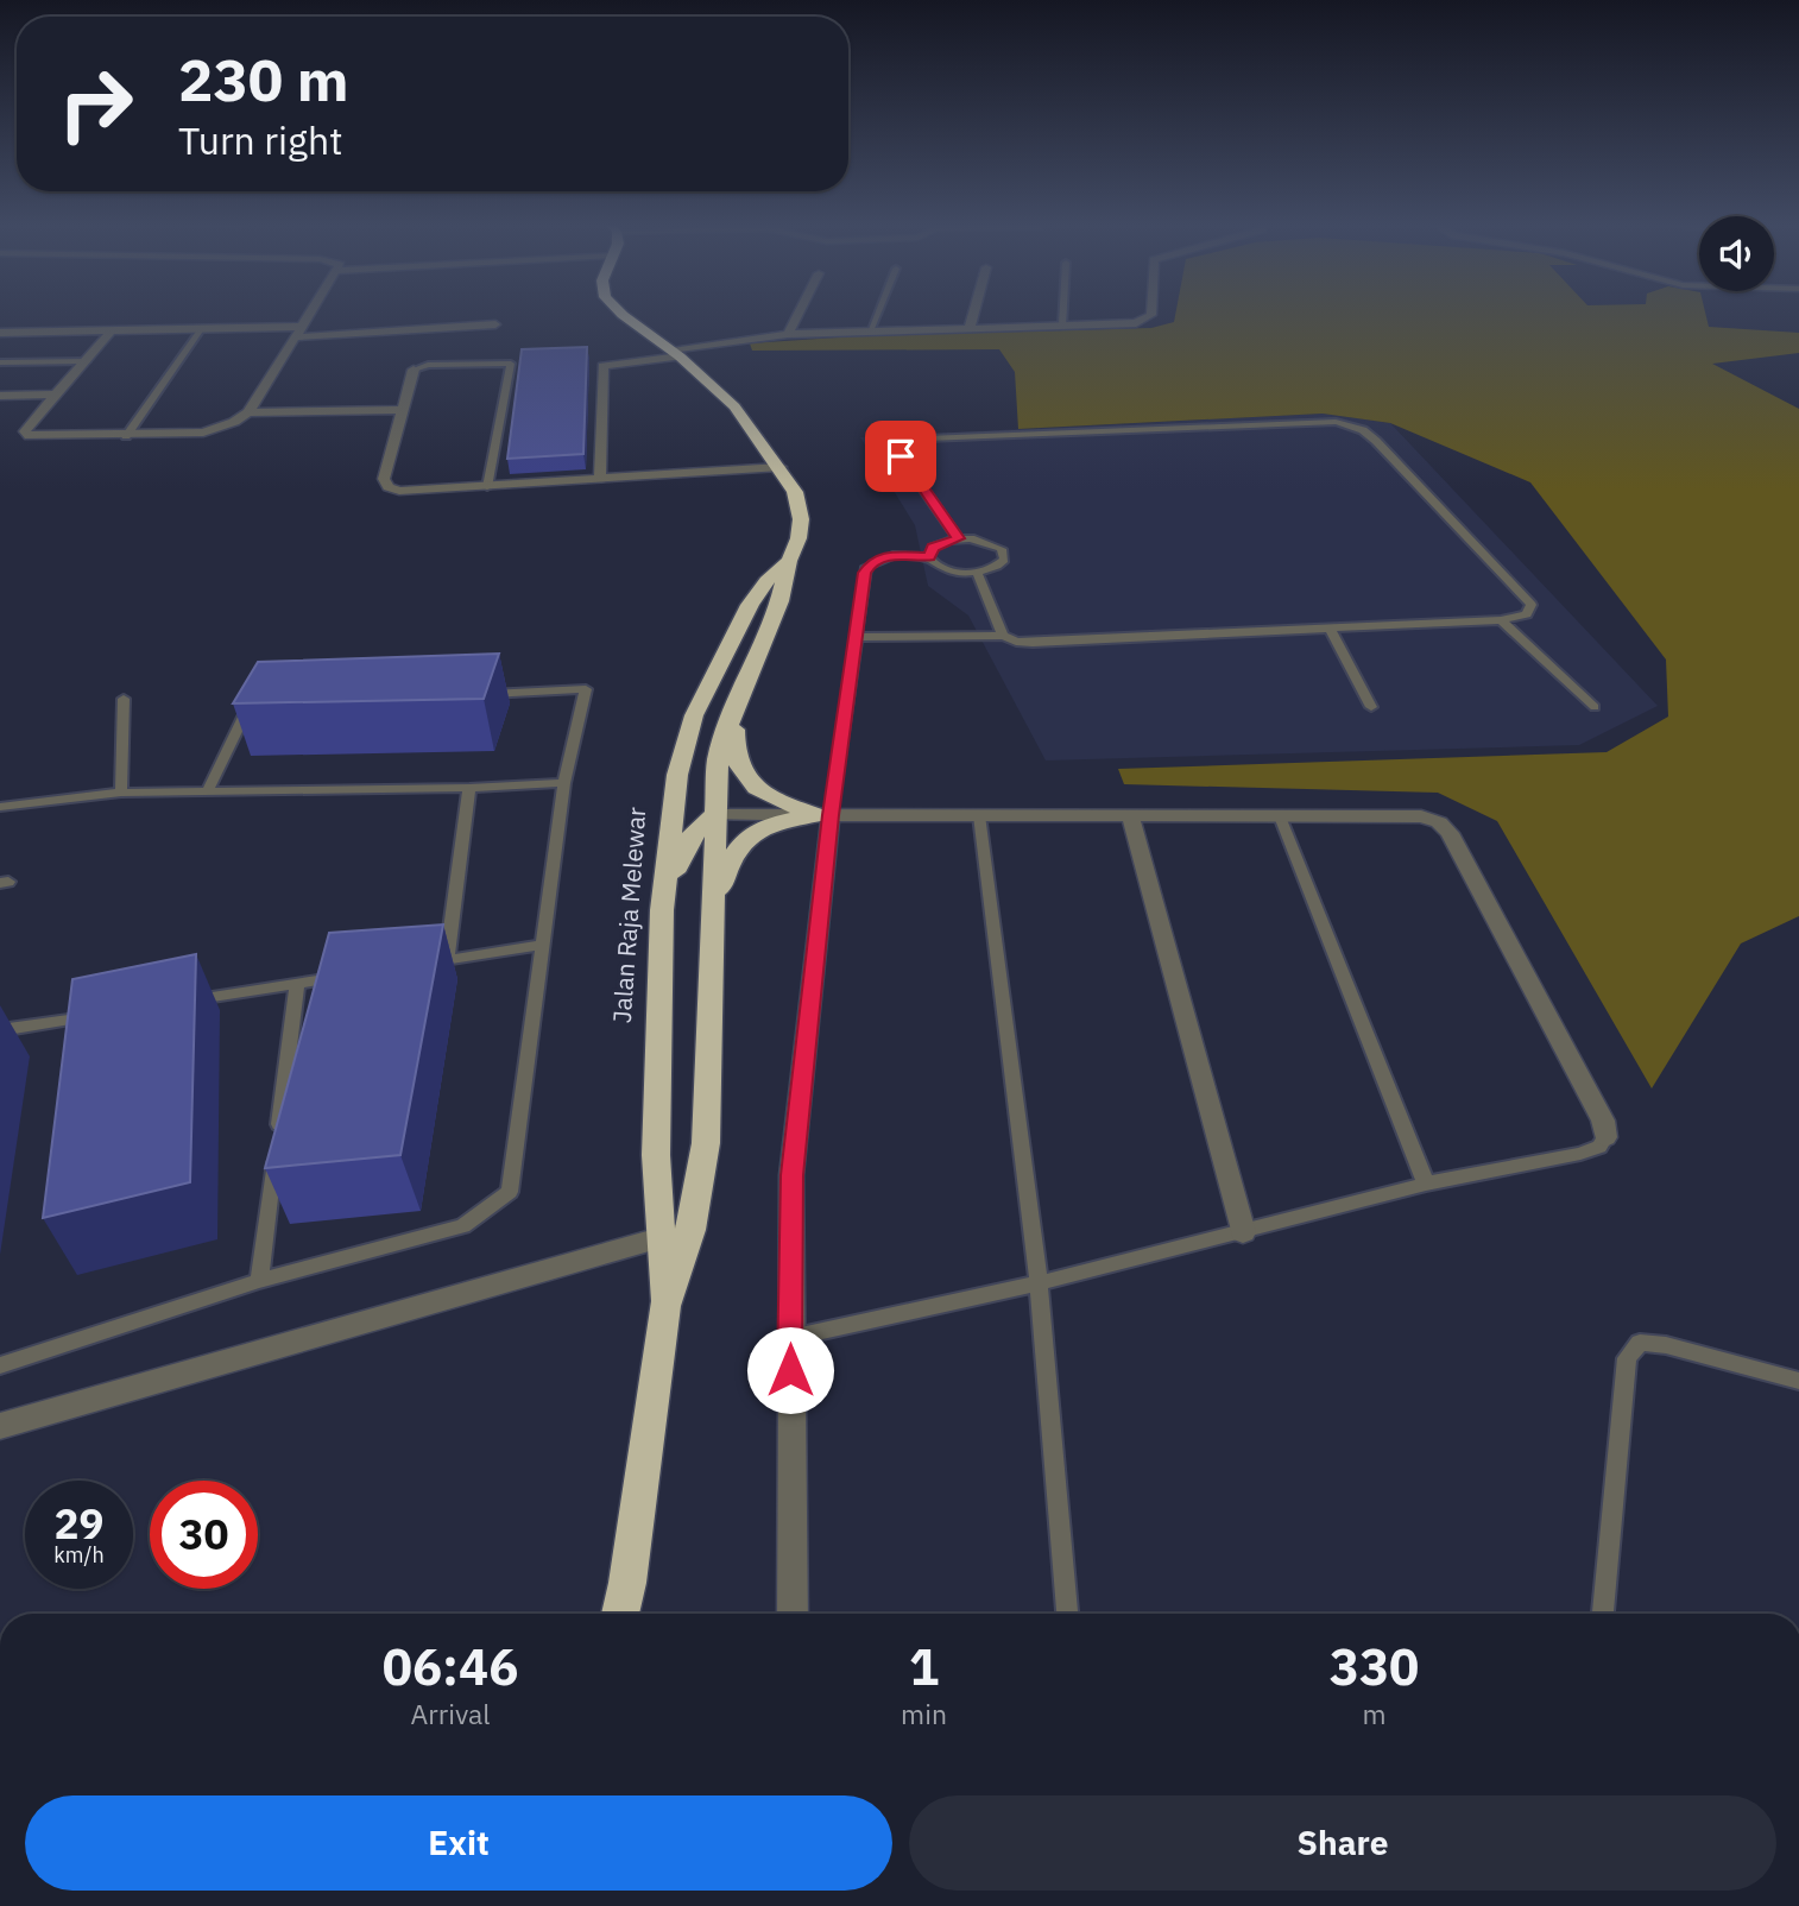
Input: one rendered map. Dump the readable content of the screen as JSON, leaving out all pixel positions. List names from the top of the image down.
{
  "streets": {
    "highway": ["Jalan Raja Melewar"]
  },
  "page": {
    "turn": ["230 m", "Turn right"],
    "speed": "29 km/h",
    "limit": "30",
    "eta": [
      "06:46",
      "Arrival",
      "1",
      "min",
      "330",
      "m"
    ],
    "buttons": ["Exit", "Share"]
  }
}
